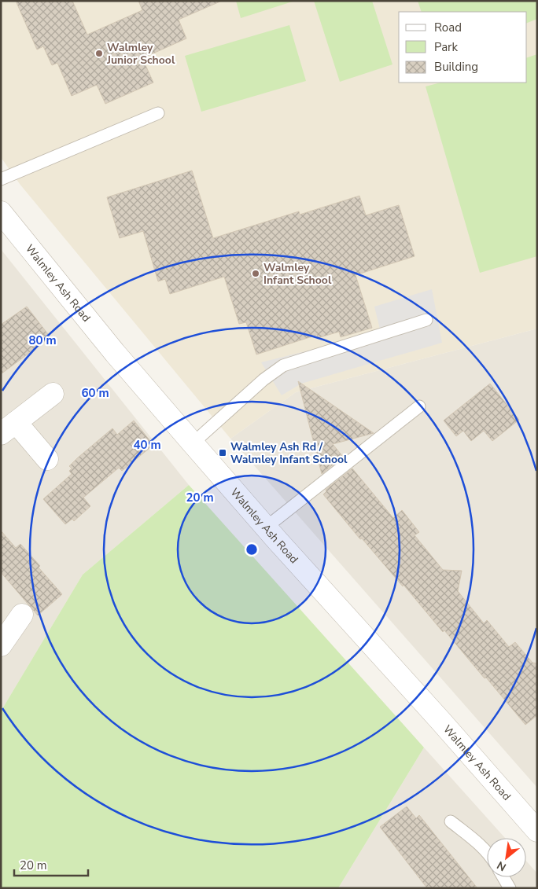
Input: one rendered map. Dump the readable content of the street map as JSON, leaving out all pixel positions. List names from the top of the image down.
{
  "streets": {
    "street": ["Walmley Ash Road"]
  },
  "places": {
    "other": ["Walmley Junior School", "Walmley Infant School"],
    "transit": ["Walmley Ash Rd / Walmley Infant School"]
  },
  "legend": ["Road", "Park", "Building"],
  "scale_bar": "20 m",
  "north": "bottom left",
  "rings": [
    "80 m",
    "60 m",
    "40 m",
    "20 m"
  ]
}
